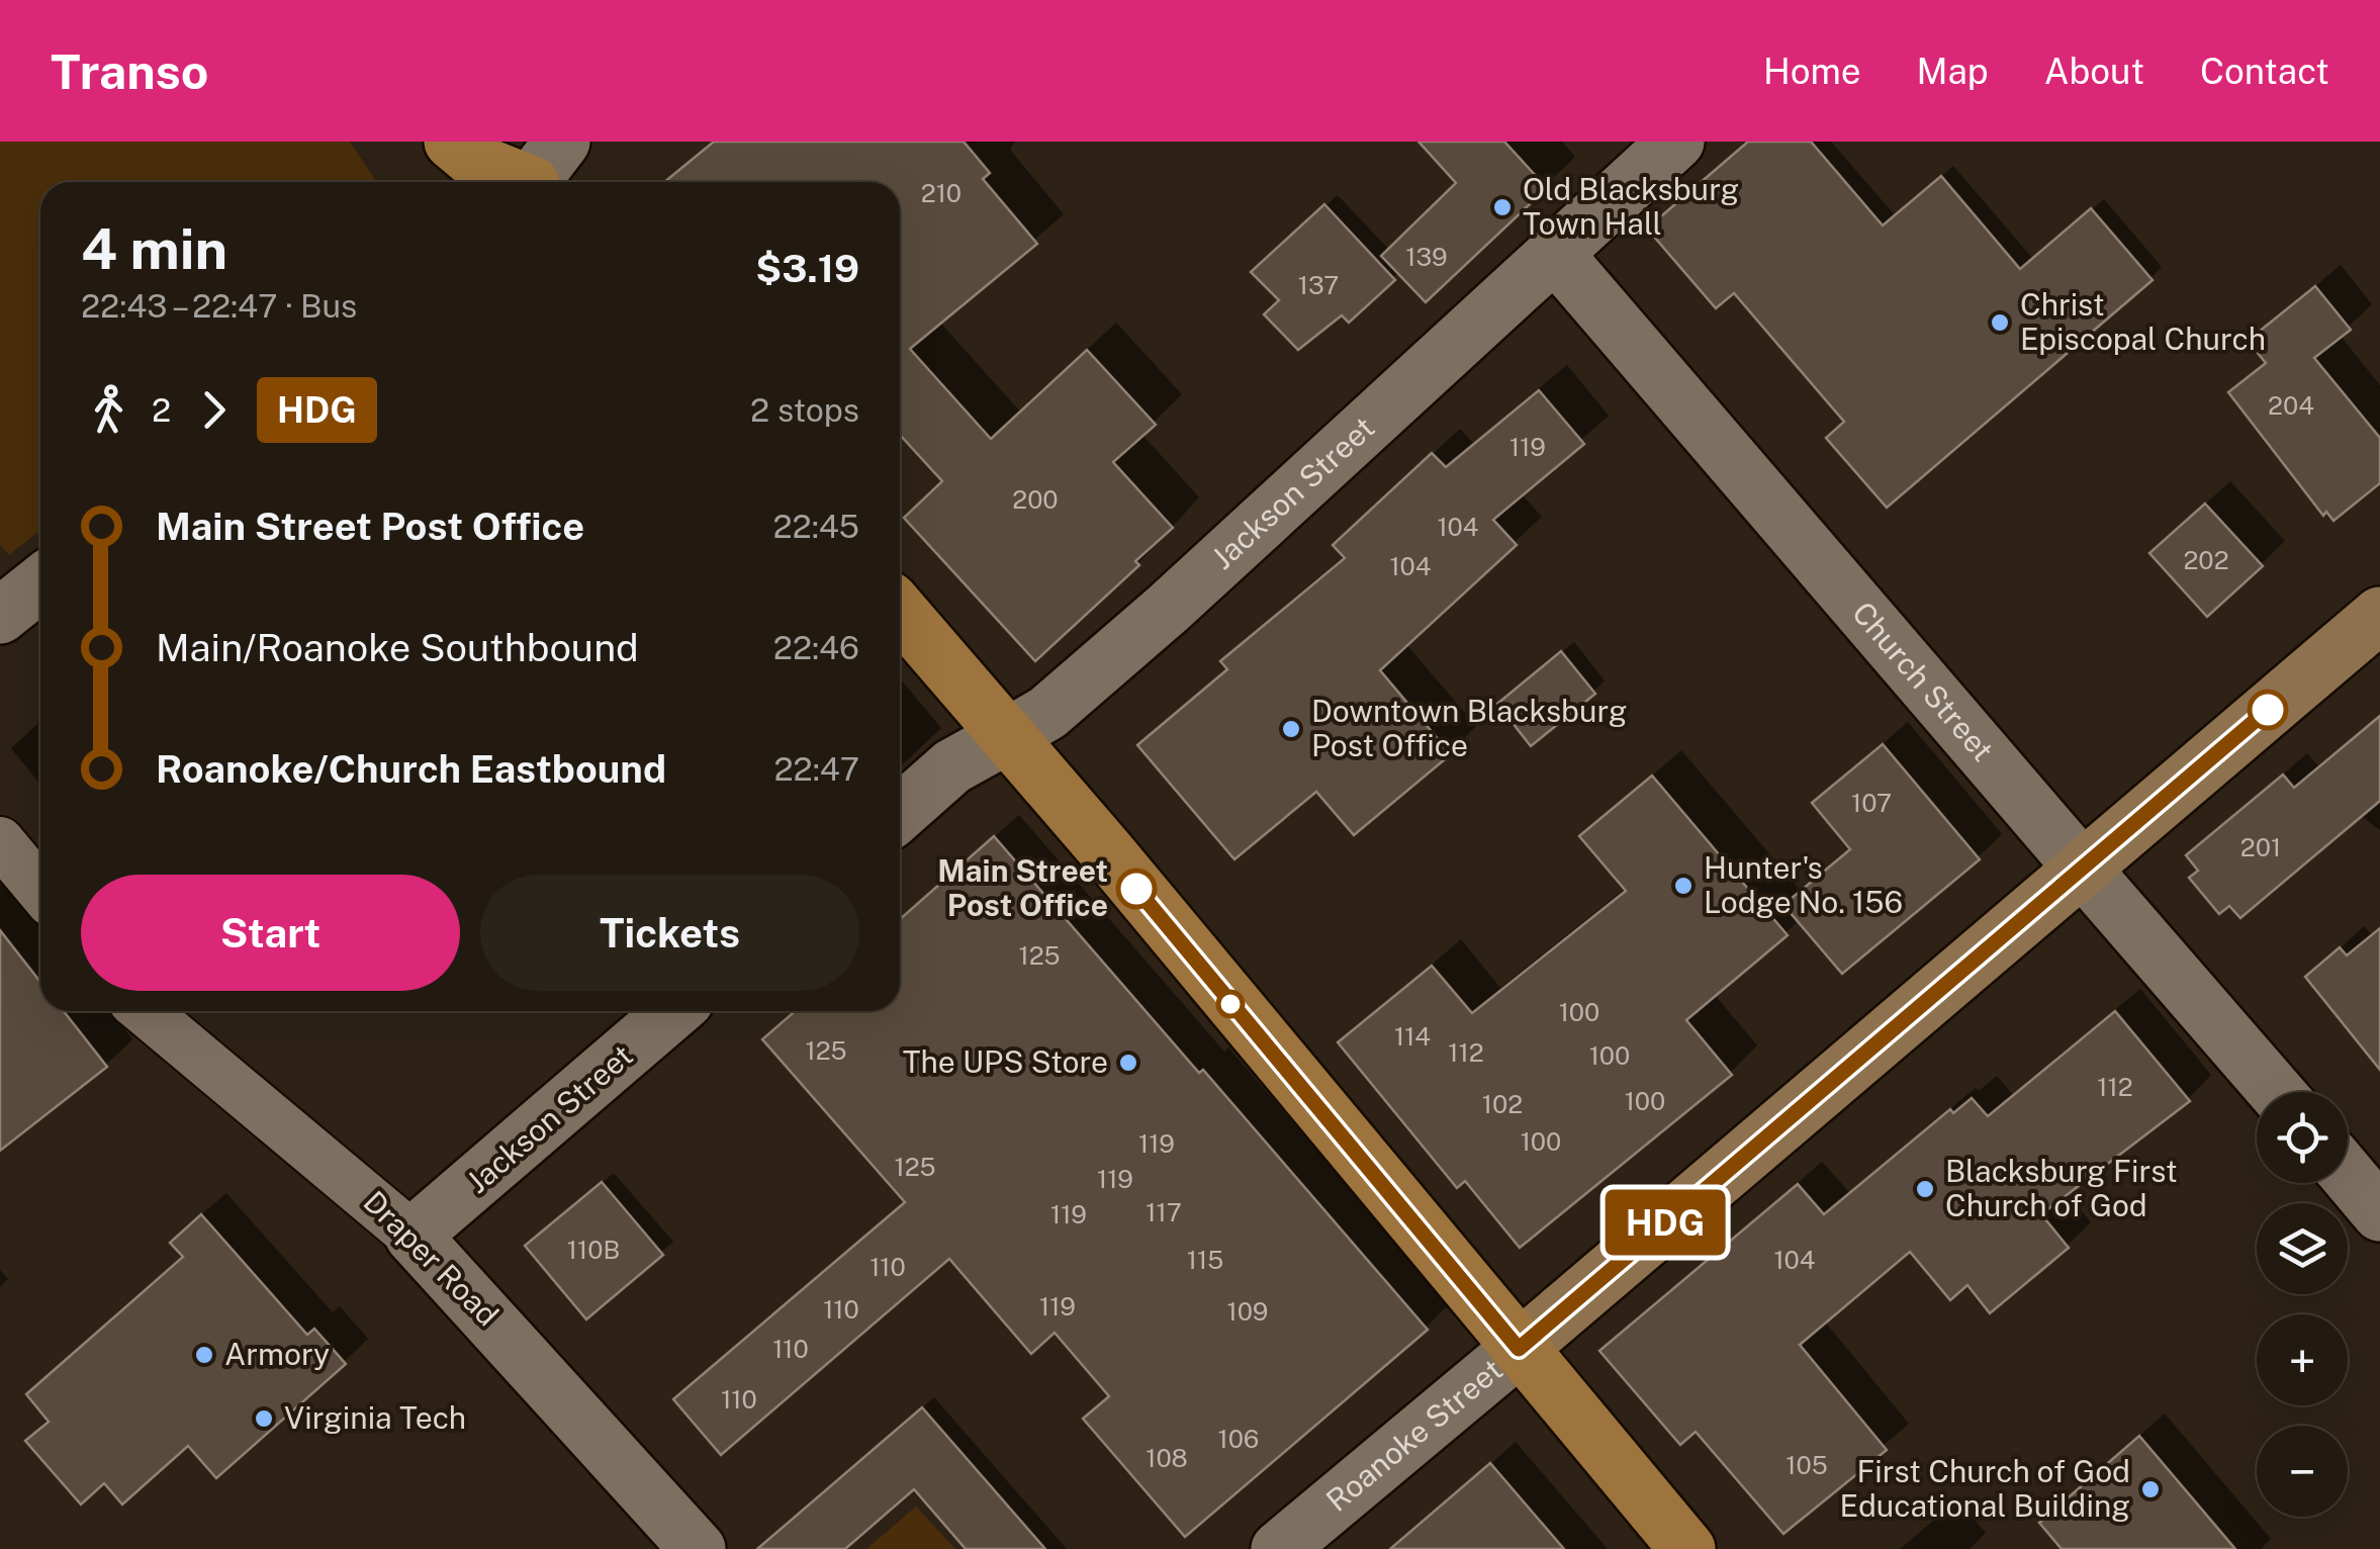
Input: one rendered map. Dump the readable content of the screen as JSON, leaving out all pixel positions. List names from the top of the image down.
{
  "streets": {
    "main road": ["Roanoke Street"],
    "street": ["Jackson Street", "Church Street", "Draper Road"]
  },
  "crossings": [
    ["Jackson Street", "Church Street"],
    ["Jackson Street", "Draper Road"],
    ["Church Street", "Roanoke Street"]
  ],
  "places": [
    "Old Blacksburg Town Hall",
    "Christ Episcopal Church",
    "Downtown Blacksburg Post Office",
    "Hunter's Lodge No. 156",
    "Main Street Post Office",
    "The UPS Store",
    "Blacksburg First Church of God",
    "Armory",
    "Virginia Tech",
    "First Church of God Educational Building"
  ],
  "lines": ["bus line HDG"],
  "house_numbers": [
    "210",
    "139",
    "137",
    "204",
    "119",
    "200",
    "104",
    "202",
    "104",
    "107",
    "201",
    "125",
    "100",
    "114",
    "125",
    "112",
    "100",
    "112",
    "100",
    "102",
    "100",
    "119",
    "125",
    "119",
    "117",
    "119",
    "110B",
    "115",
    "104",
    "110",
    "119",
    "110",
    "109",
    "110",
    "110",
    "106",
    "108",
    "105"
  ],
  "page": {
    "header": "Transo",
    "nav": [
      "Home",
      "Map",
      "About",
      "Contact"
    ],
    "on_map": "HDG",
    "heading": ["4 min", "22:43 – 22:47 · Bus", "$3.19"],
    "legs": ["2", "HDG", "2 stops"],
    "list": [
      {
        "name": "Main Street Post Office",
        "value": "22:45"
      },
      {
        "name": "Main/Roanoke Southbound",
        "value": "22:46"
      },
      {
        "name": "Roanoke/Church Eastbound",
        "value": "22:47"
      }
    ],
    "buttons": ["Start", "Tickets"],
    "map_buttons": ["+", "−"]
  }
}
